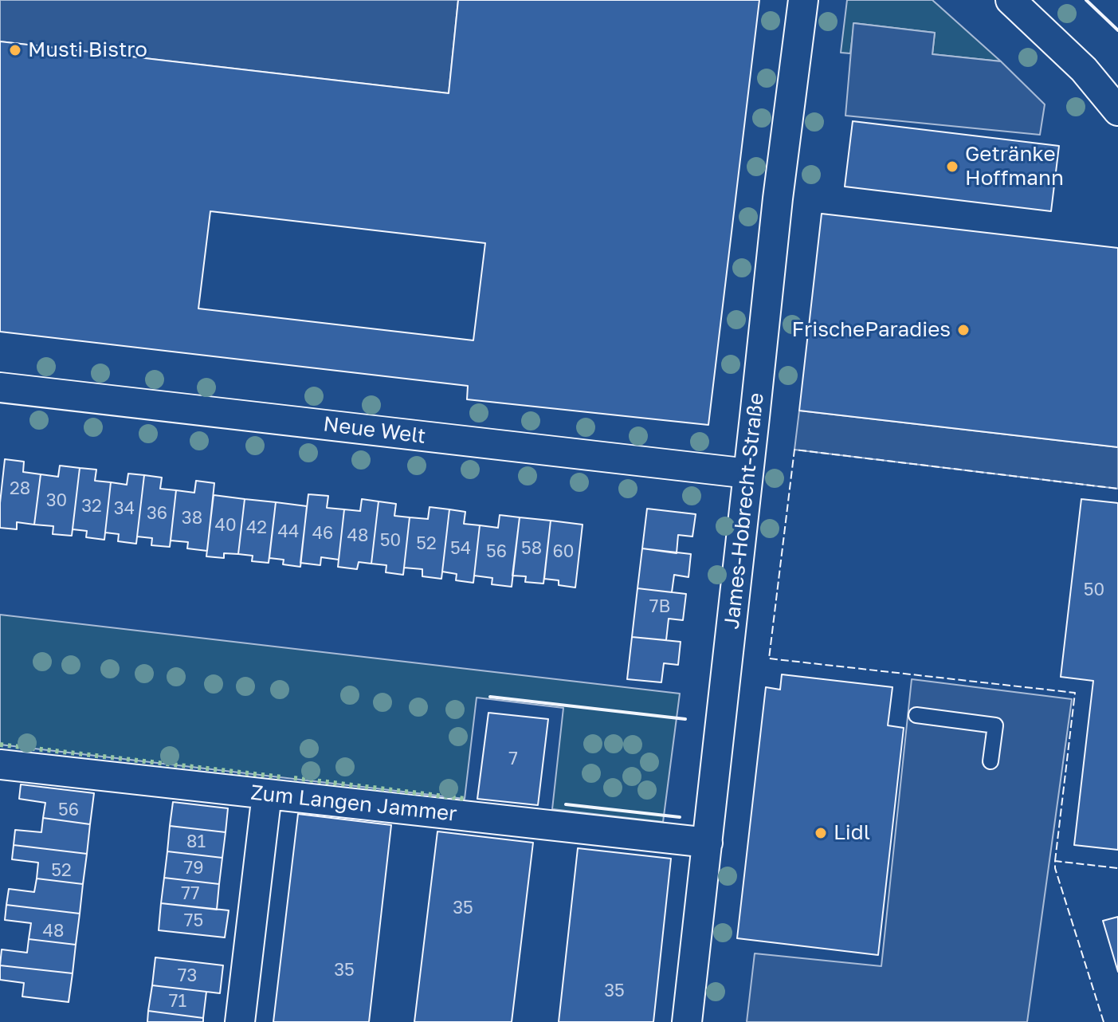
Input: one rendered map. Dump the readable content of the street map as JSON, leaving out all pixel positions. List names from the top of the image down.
{
  "streets": {
    "street": ["Neue Welt", "James-Hobrecht-Straße", "Zum Langen Jammer"]
  },
  "crossings": [
    ["Neue Welt", "James-Hobrecht-Straße"],
    ["James-Hobrecht-Straße", "Zum Langen Jammer"]
  ],
  "places": [
    "Musti Bistro",
    "Getränke Hoffmann",
    "FrischeParadies",
    "Lidl"
  ],
  "house_numbers": [
    "28",
    "30",
    "32",
    "34",
    "36",
    "38",
    "40",
    "42",
    "44",
    "46",
    "48",
    "50",
    "52",
    "54",
    "58",
    "56",
    "60",
    "50",
    "7B",
    "7",
    "56",
    "81",
    "79",
    "52",
    "77",
    "35",
    "75",
    "48",
    "35",
    "73",
    "35",
    "71"
  ]
}
